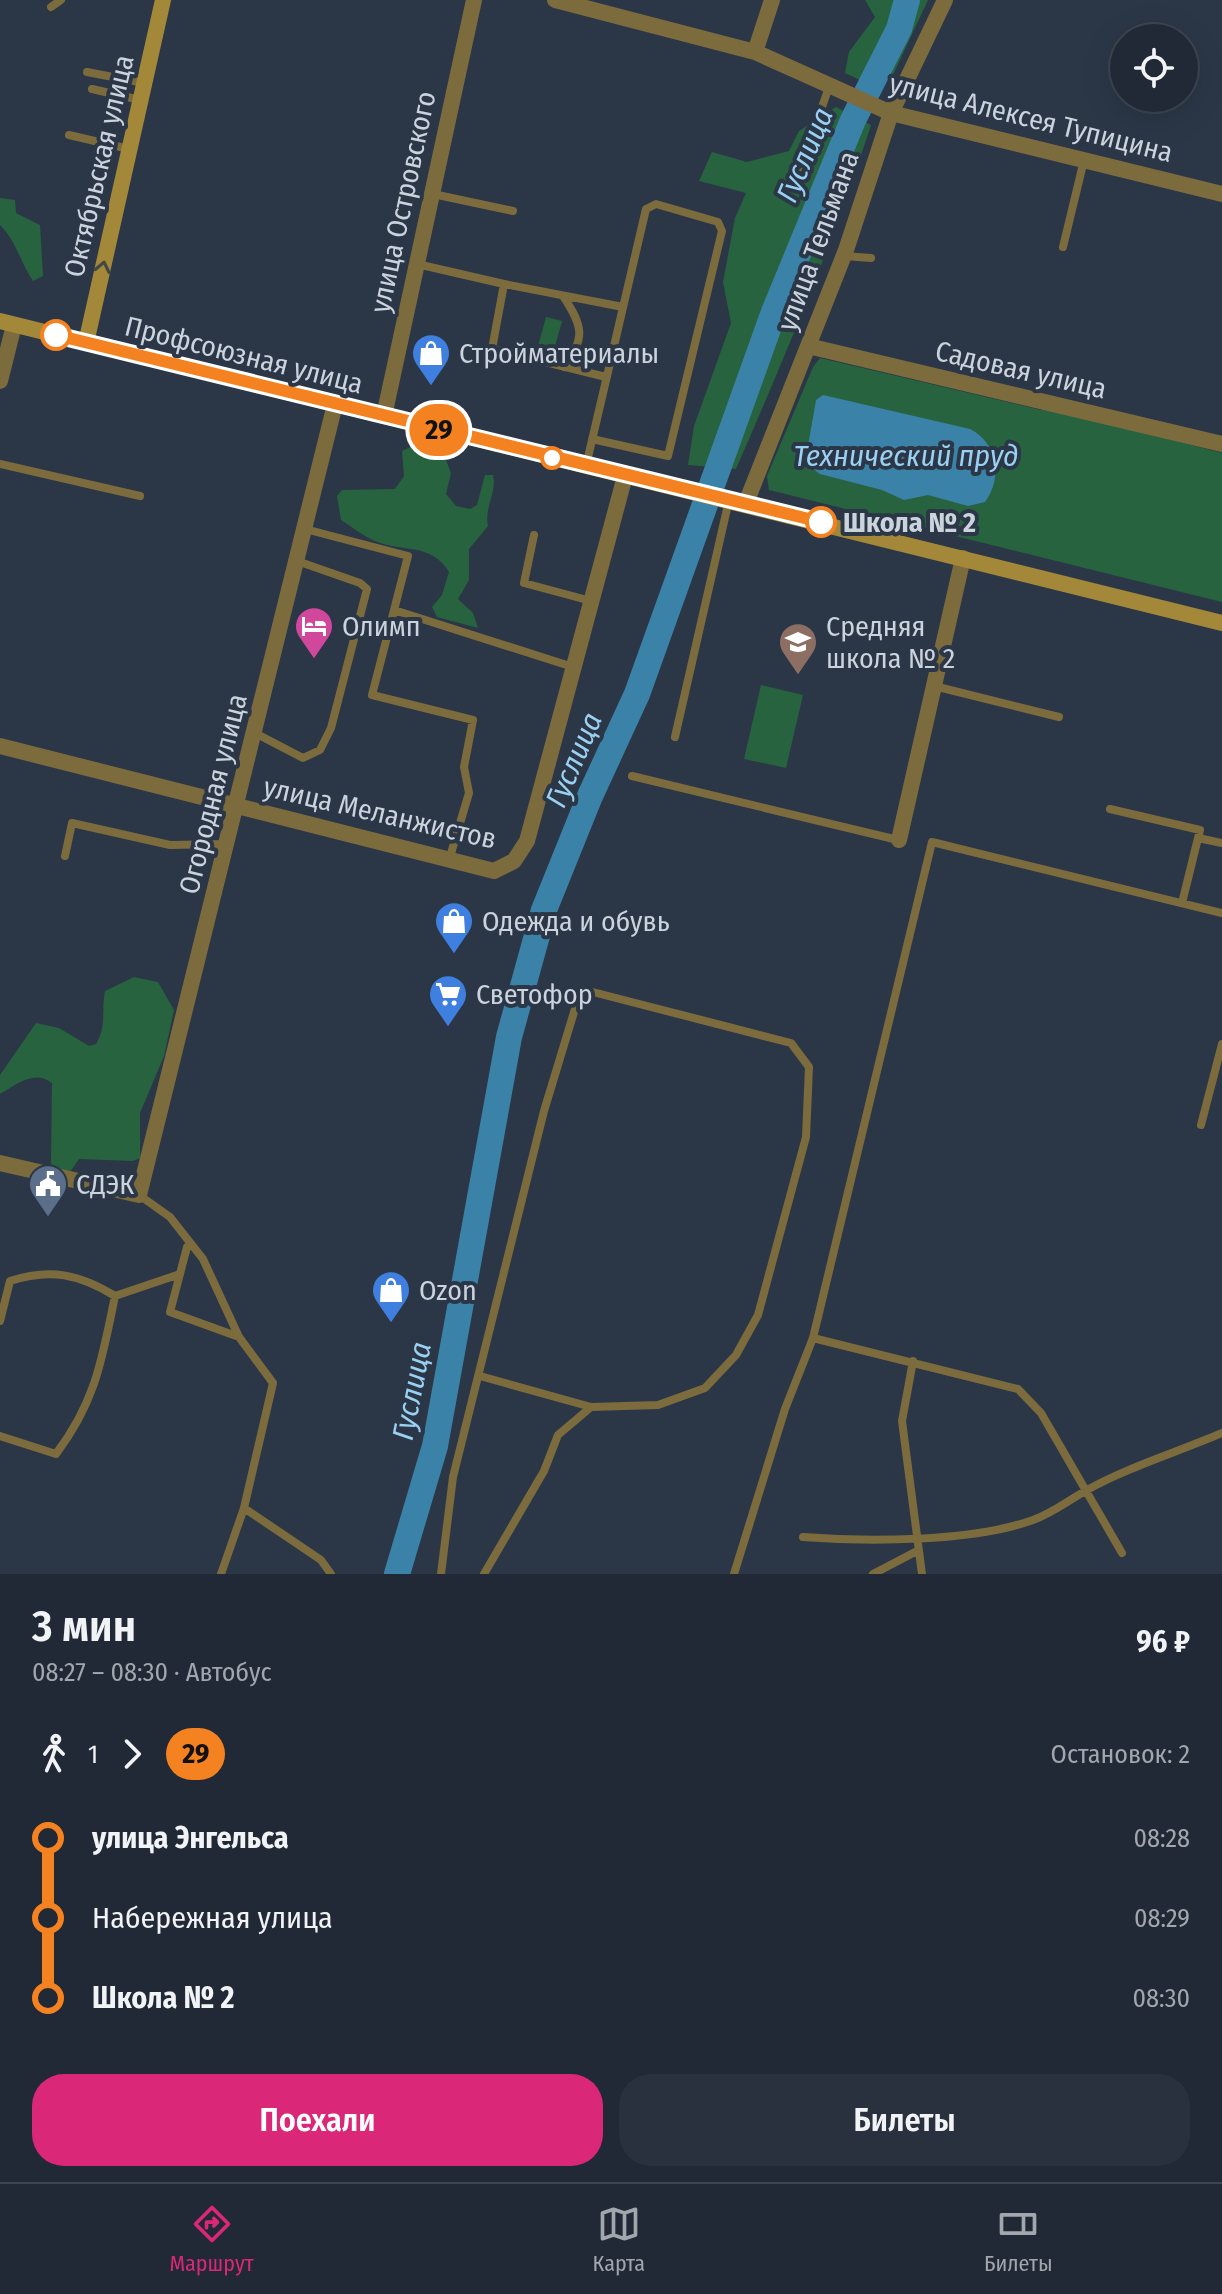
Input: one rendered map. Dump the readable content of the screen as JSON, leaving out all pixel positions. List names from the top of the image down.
{
  "streets": {
    "main road": ["Октябрьская улица", "Профсоюзная улица"],
    "street": [
      "улица Алексея Тупицина",
      "улица Островского",
      "улица Тельмана",
      "Садовая улица",
      "Огородная улица",
      "улица Меланжистов"
    ]
  },
  "crossings": [
    ["улица Алексея Тупицина", "улица Тельмана"],
    ["Октябрьская улица", "Профсоюзная улица"],
    ["улица Островского", "Профсоюзная улица"],
    ["улица Тельмана", "Профсоюзная улица"],
    ["улица Тельмана", "Садовая улица"],
    ["Профсоюзная улица", "Огородная улица"],
    ["Огородная улица", "улица Меланжистов"]
  ],
  "one_way": ["Октябрьская улица"],
  "water": ["Гуслица", "Технический пруд"],
  "places": {
    "shop": ["Стройматериалы", "Одежда и обувь", "Ozon"],
    "other": ["Школа № 2"],
    "hotel": ["Олимп"],
    "school or university": ["Средняя школа № 2"],
    "supermarket": ["Светофор"],
    "public building": ["СДЭК"]
  },
  "lines": ["bus line 29"],
  "page": {
    "on_map": "29",
    "heading": ["3 мин", "08:27 – 08:30 · Автобус", "96 ₽"],
    "legs": ["1", "29", "Остановок: 2"],
    "list": [
      {
        "name": "улица Энгельса",
        "value": "08:28"
      },
      {
        "name": "Набережная улица",
        "value": "08:29"
      },
      {
        "name": "Школа № 2",
        "value": "08:30"
      }
    ],
    "buttons": ["Поехали", "Билеты"],
    "tabs": ["Маршрут", "Карта", "Билеты"]
  }
}
